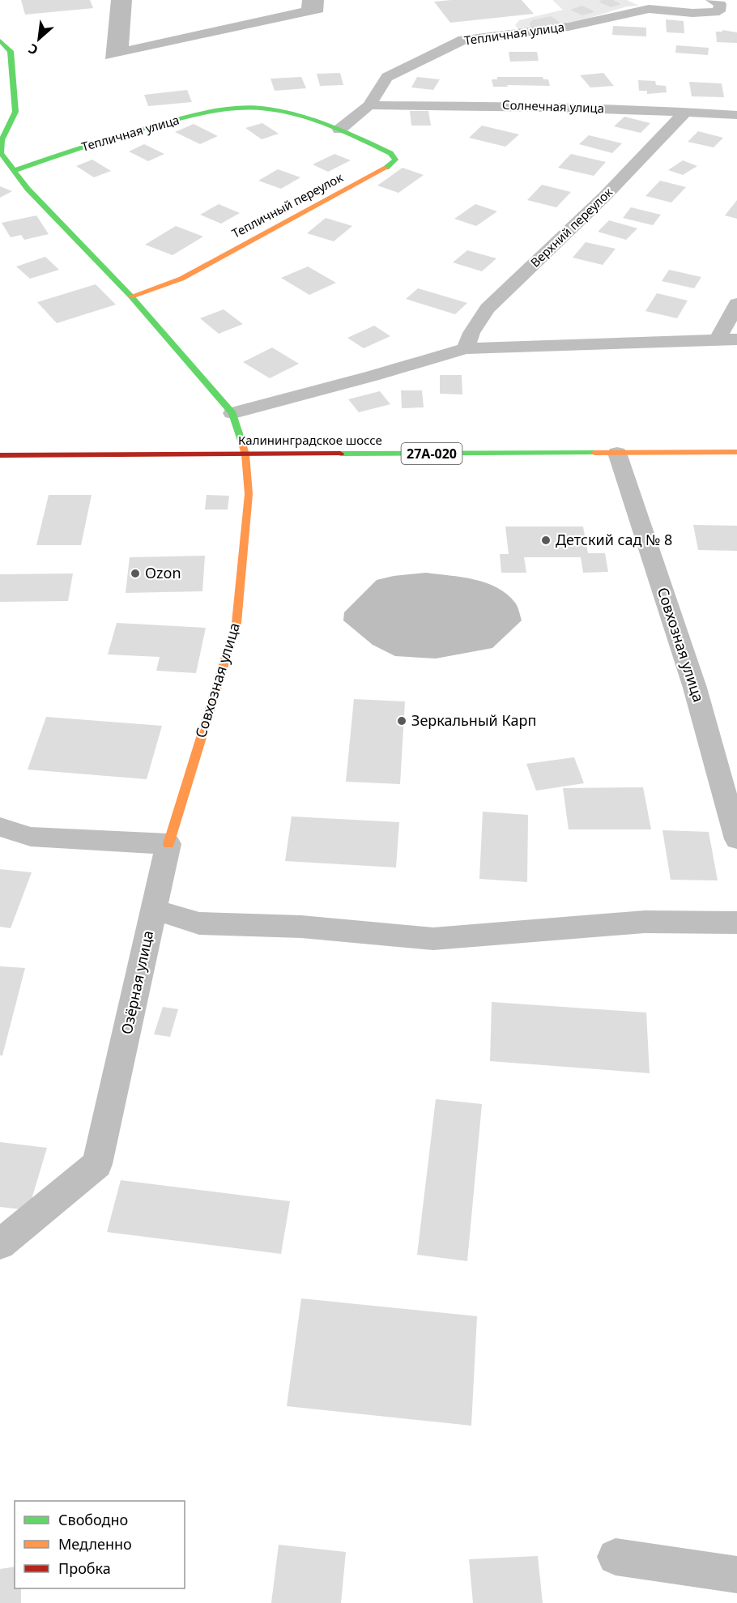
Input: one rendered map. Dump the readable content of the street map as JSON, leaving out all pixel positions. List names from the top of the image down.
{
  "streets": {
    "street": [
      "Тепличная улица",
      "Солнечная улица",
      "Тепличный переулок",
      "Верхний переулок",
      "Калининградское шоссе",
      "27А-020",
      "Совхозная улица",
      "Озёрная улица"
    ]
  },
  "crossings": [
    ["Тепличная улица", "Солнечная улица"],
    ["Тепличная улица", "Тепличный переулок"],
    ["Солнечная улица", "Верхний переулок"],
    ["Калининградское шоссе", "Совхозная улица"],
    ["Совхозная улица", "Озёрная улица"]
  ],
  "places": ["Детский сад № 8", "Ozon", "Зеркальный Карп"],
  "legend": ["Свободно", "Медленно", "Пробка"],
  "north": "bottom left"
}
